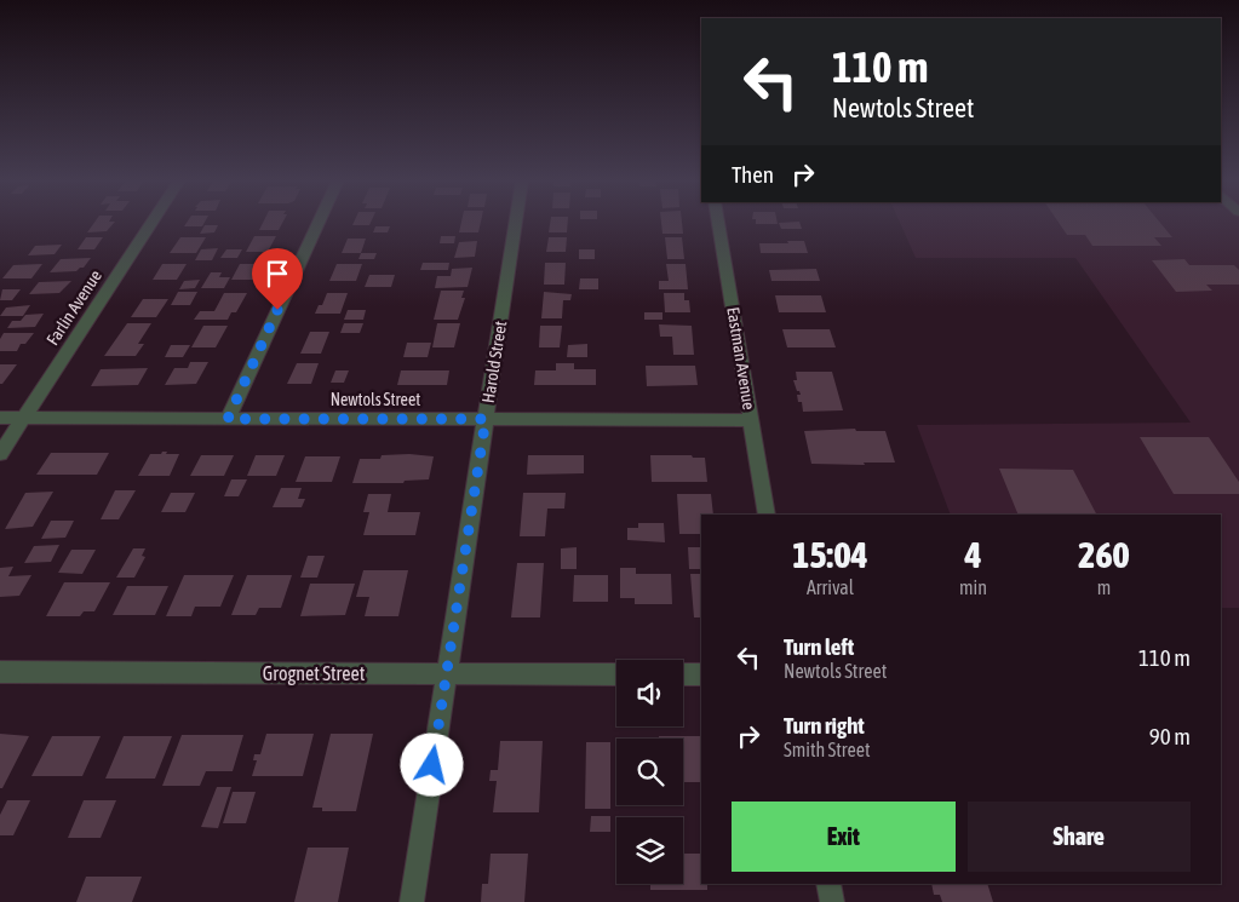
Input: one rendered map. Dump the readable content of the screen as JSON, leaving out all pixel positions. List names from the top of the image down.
{
  "streets": {
    "street": [
      "Farlin Avenue",
      "Eastman Avenue",
      "Harold Street",
      "Newtols Street",
      "Grognet Street"
    ]
  },
  "crossings": [
    ["Farlin Avenue", "Newtols Street"],
    ["Eastman Avenue", "Newtols Street"],
    ["Harold Street", "Newtols Street"],
    ["Harold Street", "Grognet Street"]
  ],
  "page": {
    "turn": ["110 m", "Newtols Street"],
    "then": "Then",
    "eta": [
      "15:04",
      "Arrival",
      "4",
      "min",
      "260",
      "m"
    ],
    "list": [
      {
        "name": "Turn left",
        "note": "Newtols Street",
        "value": "110 m"
      },
      {
        "name": "Turn right",
        "note": "Smith Street",
        "value": "90 m"
      }
    ],
    "buttons": ["Exit", "Share"]
  }
}
